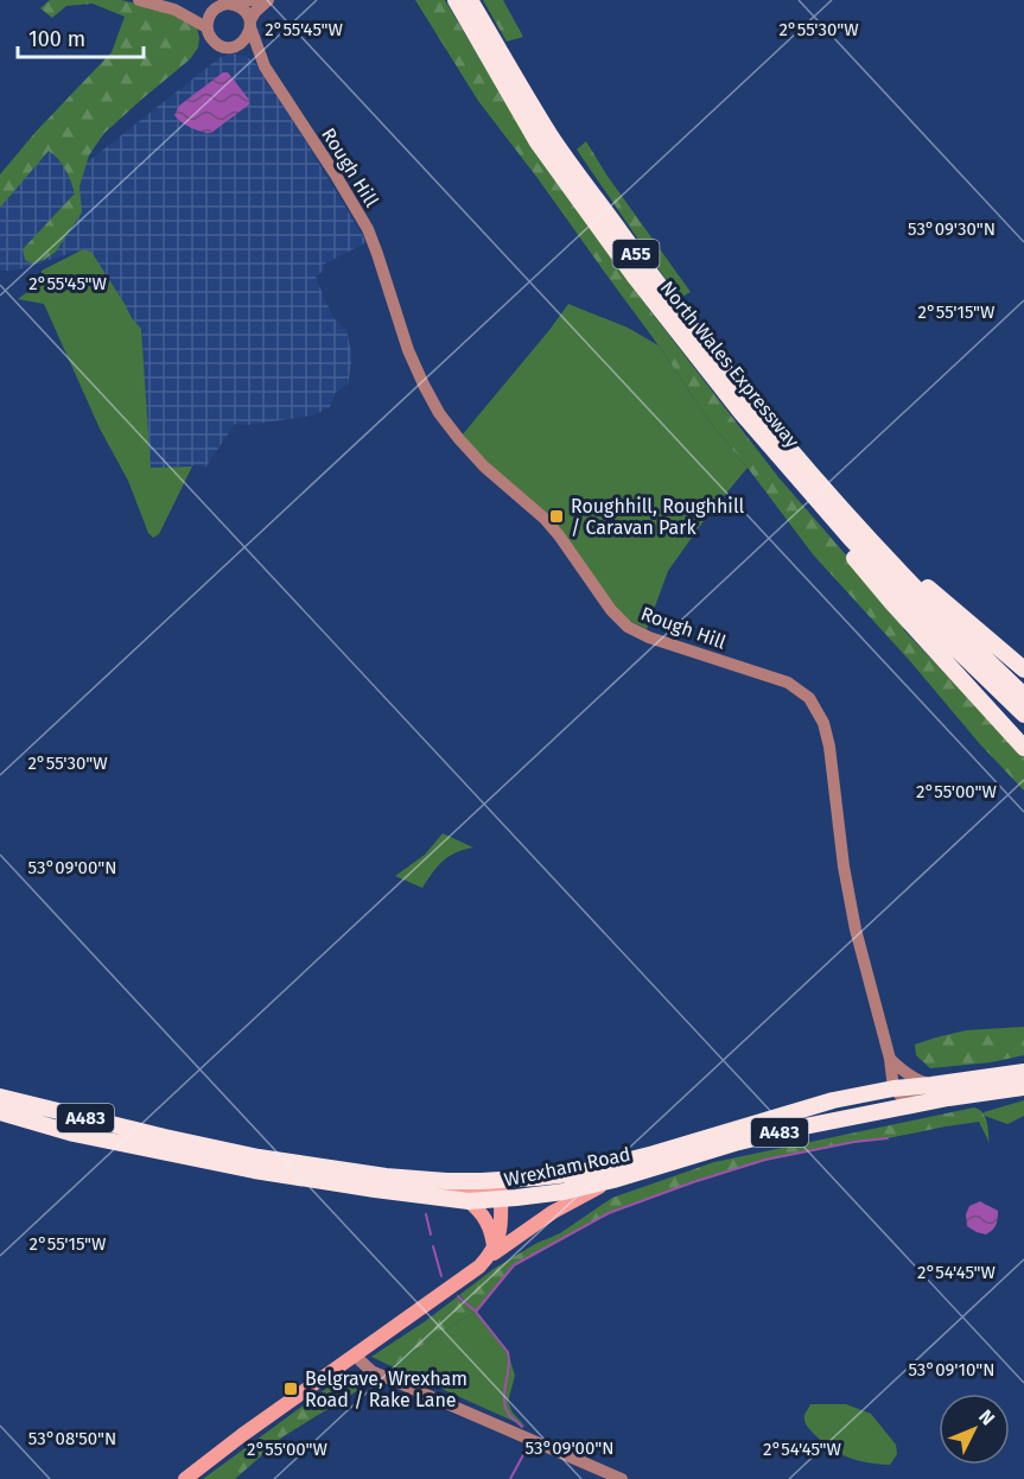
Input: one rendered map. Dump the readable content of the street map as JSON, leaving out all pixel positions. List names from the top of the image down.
{
  "streets": {
    "highway": [
      "A55",
      "North Wales Expressway",
      "A483",
      "Wrexham Road"
    ],
    "street": ["Rough Hill"]
  },
  "crossings": [
    ["Rough Hill", "Wrexham Road"],
    ["A483", "Wrexham Road"]
  ],
  "places": {
    "transit": ["Roughhill, Roughhill / Caravan Park", "Belgrave, Wrexham Road / Rake Lane"]
  },
  "scale_bar": "100 m",
  "north": "top right",
  "coordinates": [
    "2°55'45\"W",
    "2°55'30\"W",
    "53°09'30\"N",
    "2°55'15\"W",
    "2°55'00\"W",
    "53°09'00\"N",
    "2°54'45\"W",
    "53°09'10\"N",
    "53°08'50\"N"
  ]
}
